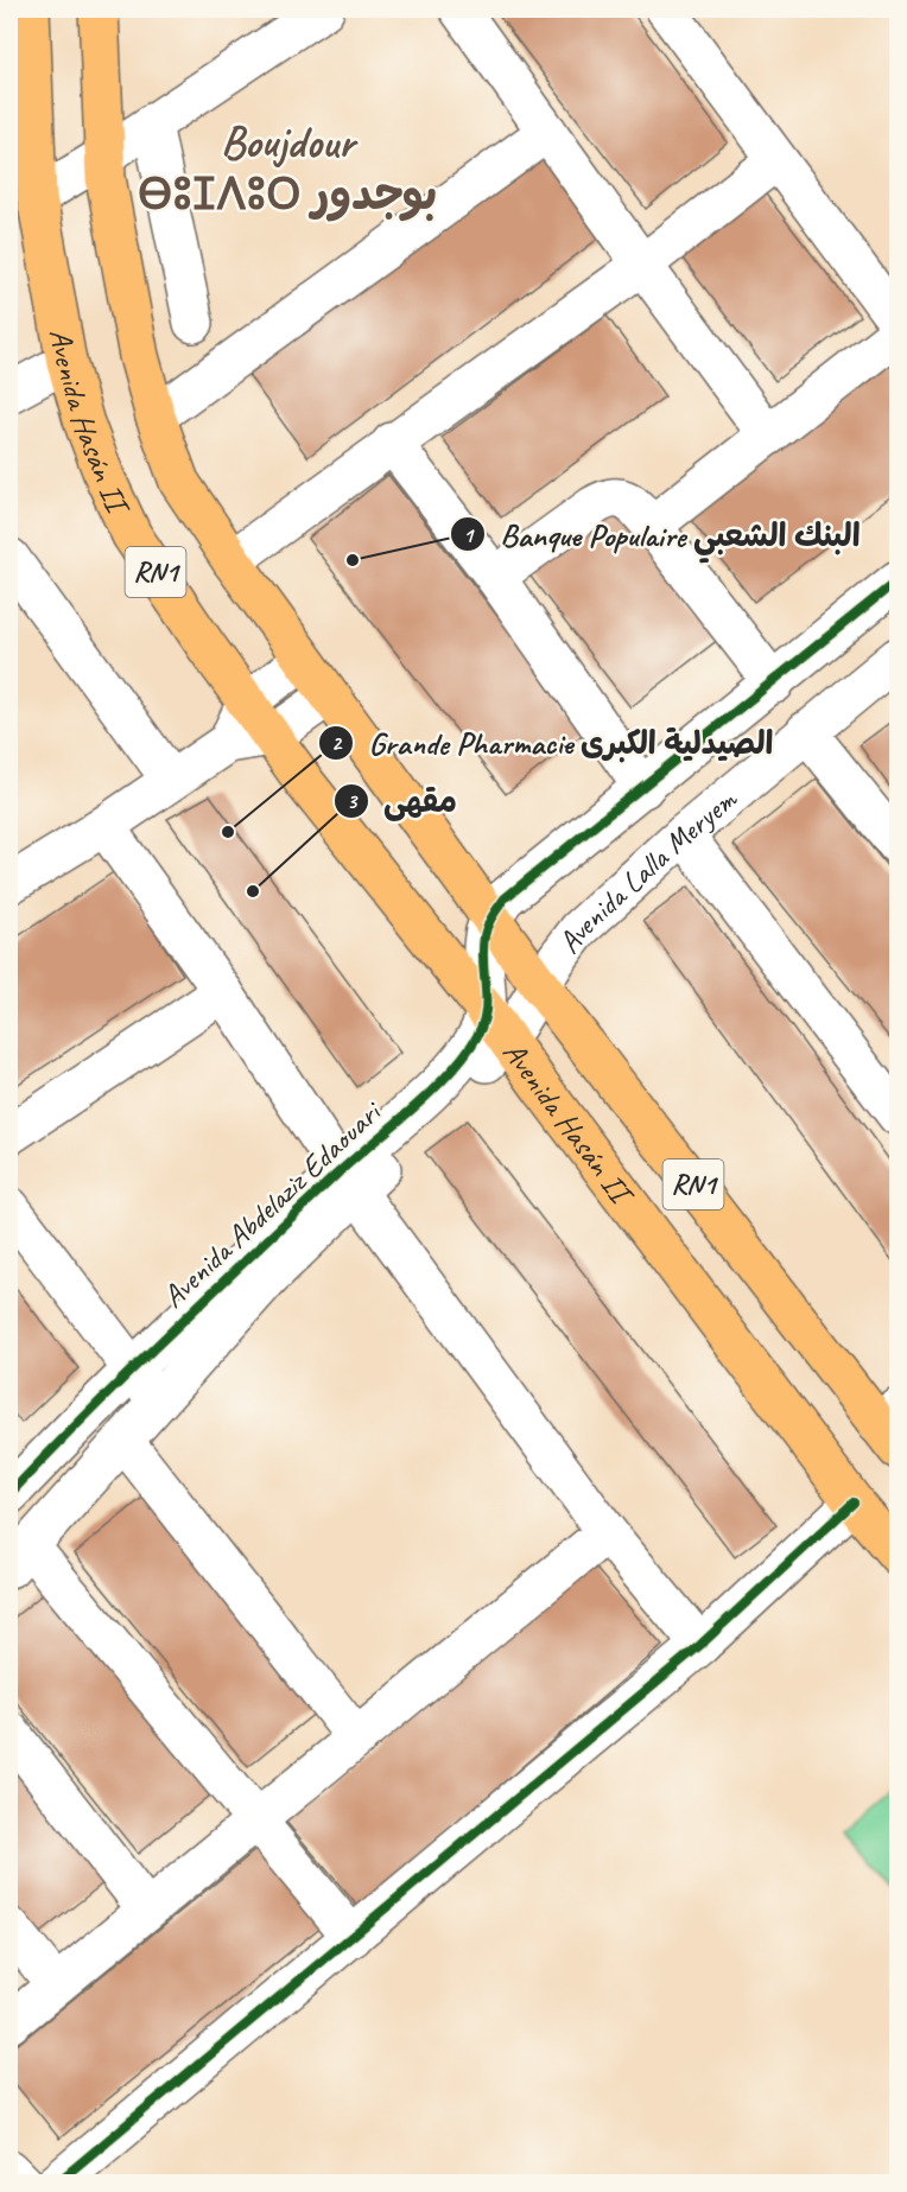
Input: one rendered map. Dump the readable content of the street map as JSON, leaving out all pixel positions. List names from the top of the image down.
{
  "streets": {
    "main road": ["Avenida Hasán II", "RN1"],
    "street": ["Avenida Lalla Meryem", "Avenida Abdelaziz Edaouari"]
  },
  "crossings": [
    ["Avenida Hasán II", "Avenida Lalla Meryem"],
    ["Avenida Hasán II", "Avenida Abdelaziz Edaouari"],
    ["Avenida Lalla Meryem", "Avenida Abdelaziz Edaouari"]
  ],
  "districts": ["Boujdour ⴱⵓⵊⴷⵓⵔ بوجدور"],
  "places": ["Banque Populaire البنك الشعبي", "Grande Pharmacie الصيدلية الكبرى", "مقهى"]
}
